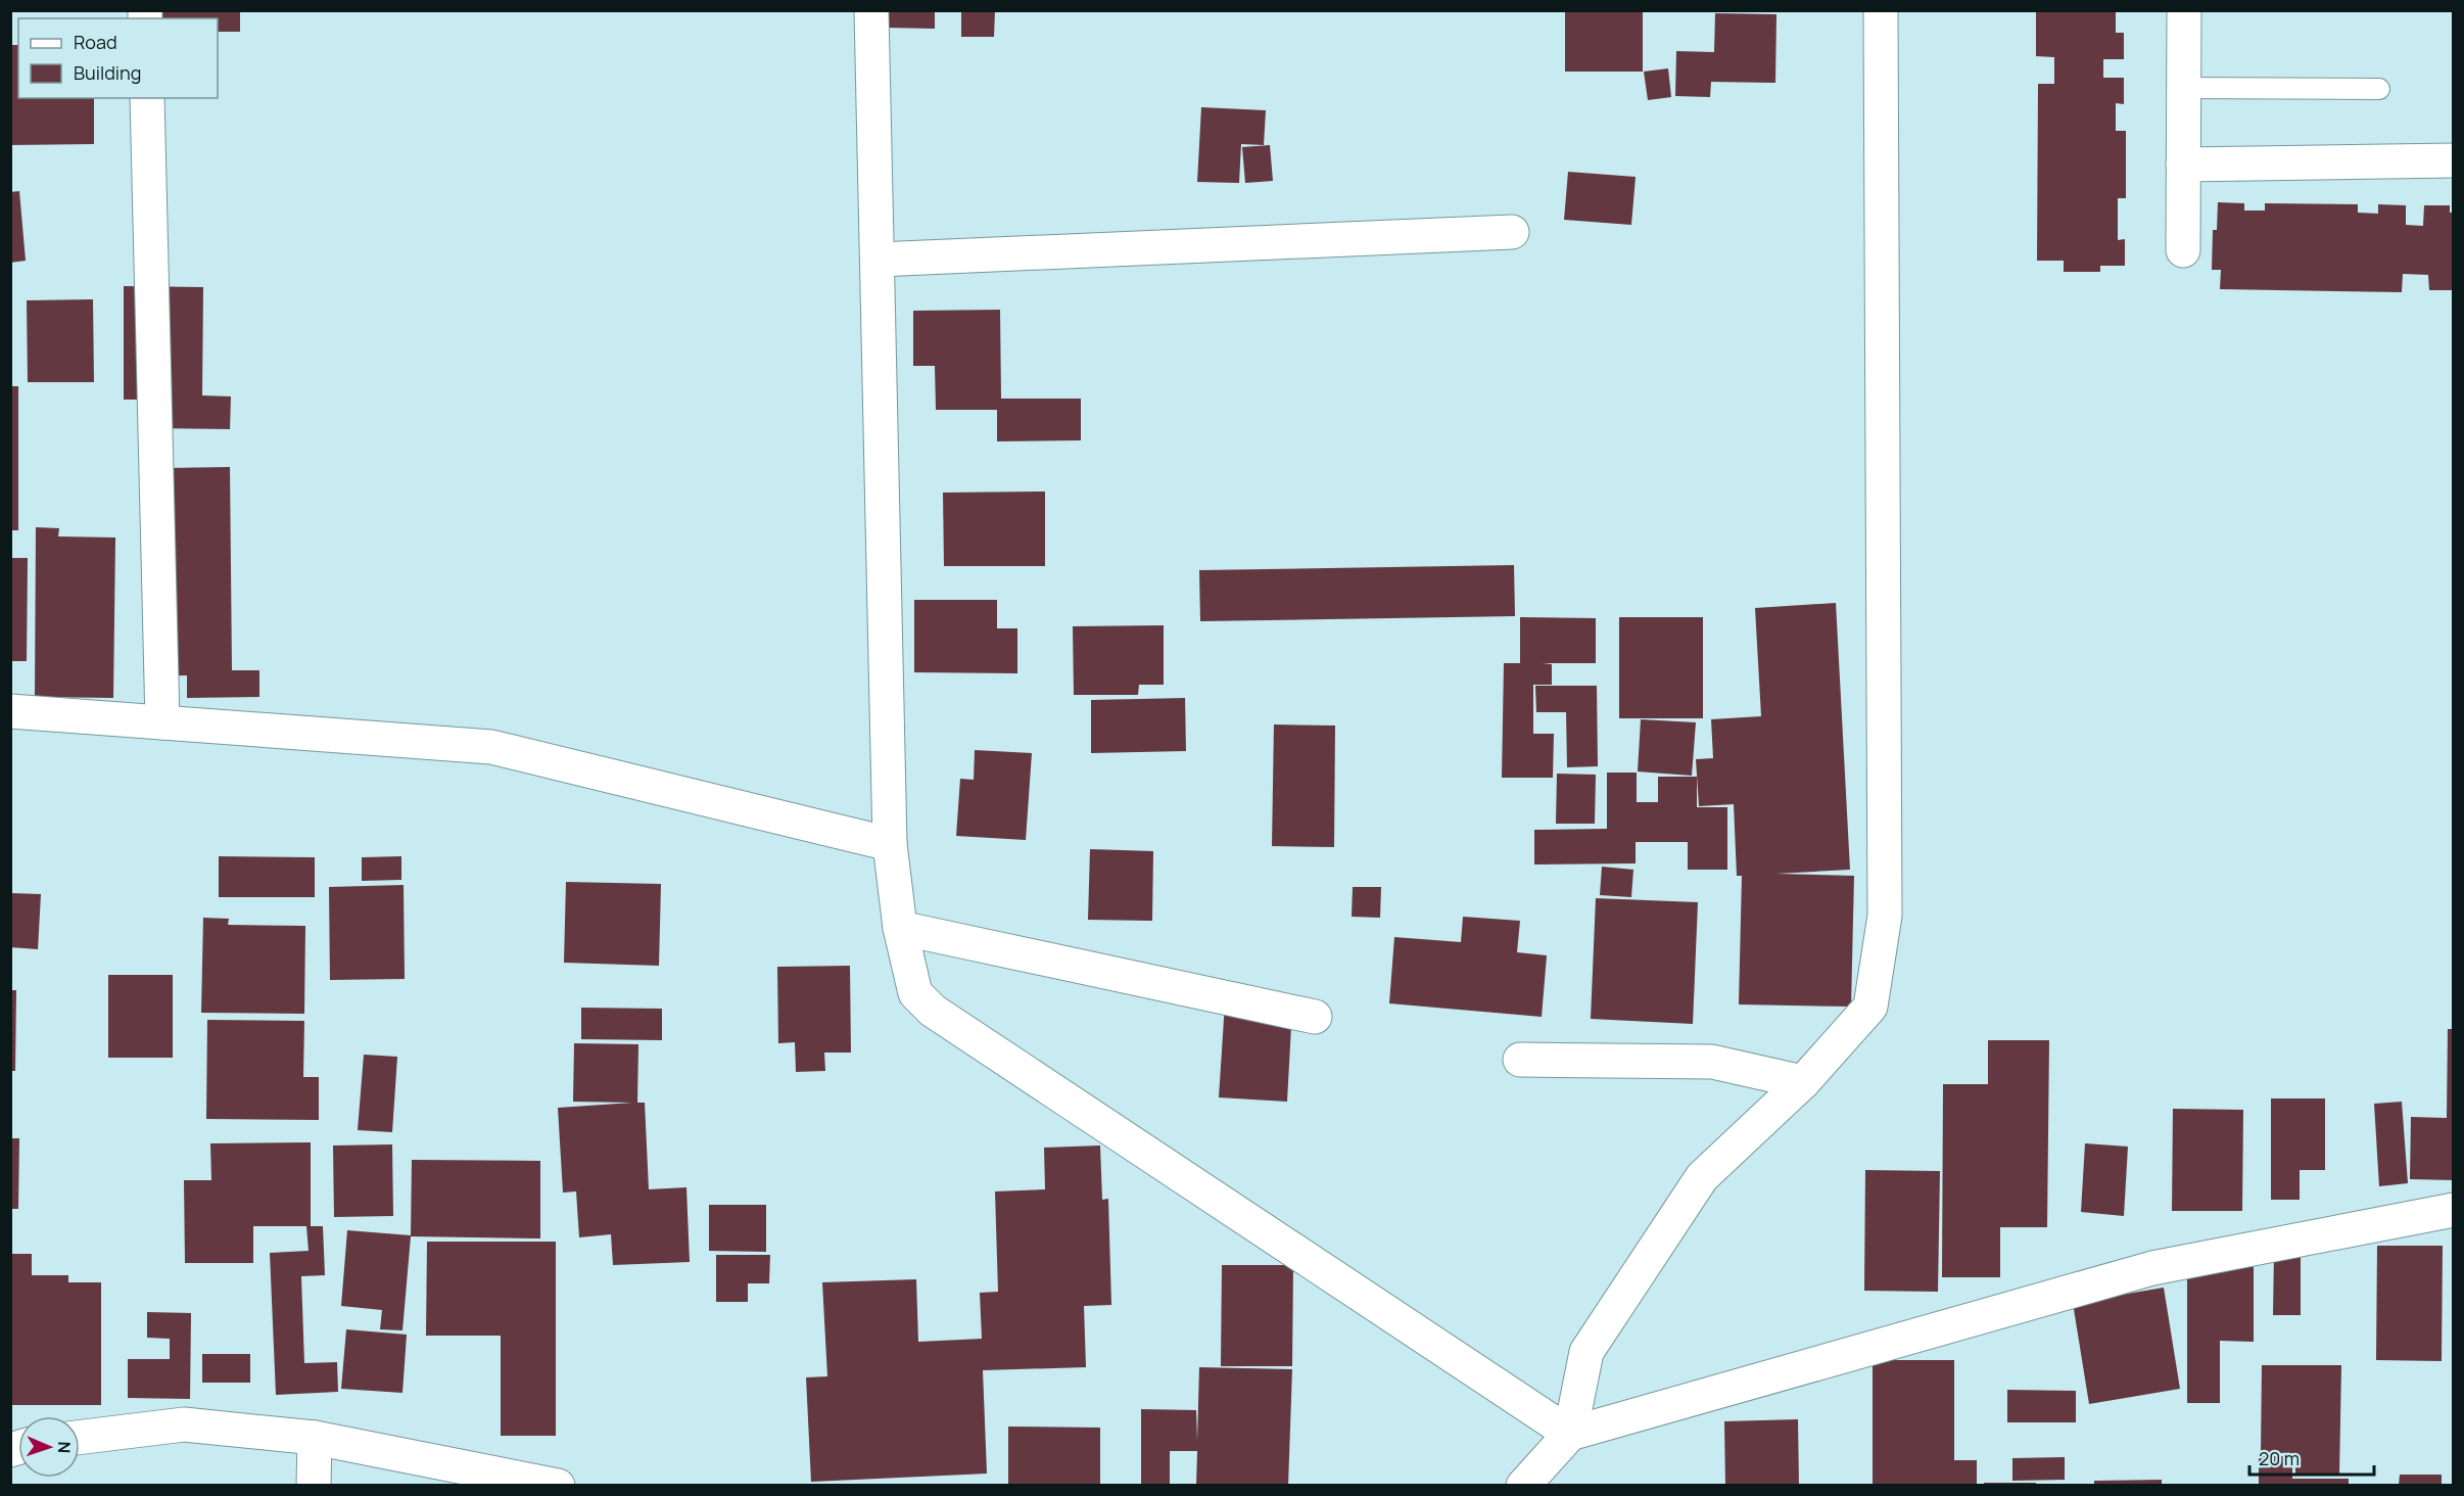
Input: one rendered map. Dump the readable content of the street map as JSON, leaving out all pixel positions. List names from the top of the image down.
{
  "legend": ["Road", "Building"],
  "scale_bar": "20 m",
  "north": "right"
}
